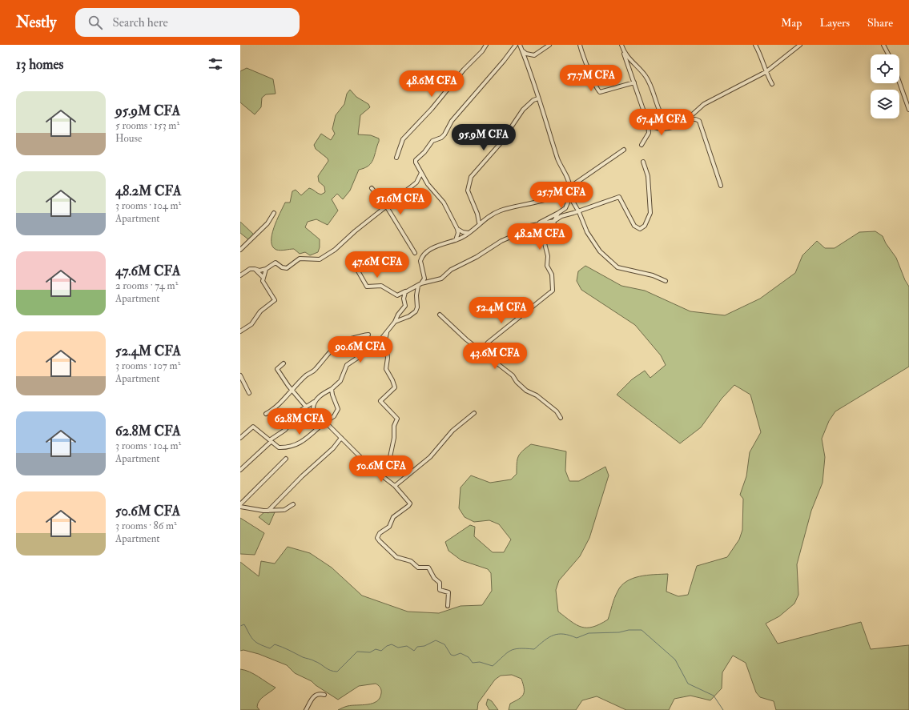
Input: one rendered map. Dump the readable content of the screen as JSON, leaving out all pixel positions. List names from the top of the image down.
{
  "page": {
    "header": "Nestly",
    "search": "Search here",
    "nav": ["Map", "Layers", "Share"],
    "heading": "13 homes",
    "price": [
      "57.7M CFA",
      "48.6M CFA",
      "67.4M CFA",
      "95.9M CFA",
      "25.7M CFA",
      "51.6M CFA",
      "48.2M CFA",
      "47.6M CFA",
      "52.4M CFA",
      "90.6M CFA",
      "43.6M CFA",
      "62.8M CFA",
      "50.6M CFA"
    ],
    "list": [
      {
        "name": "95.9M CFA",
        "note": "5 rooms · 153 m² · House"
      },
      {
        "name": "48.2M CFA",
        "note": "3 rooms · 104 m² · Apartment"
      },
      {
        "name": "47.6M CFA",
        "note": "2 rooms · 74 m² · Apartment"
      },
      {
        "name": "52.4M CFA",
        "note": "3 rooms · 107 m² · Apartment"
      },
      {
        "name": "62.8M CFA",
        "note": "3 rooms · 104 m² · Apartment"
      },
      {
        "name": "50.6M CFA",
        "note": "3 rooms · 86 m² · Apartment"
      }
    ]
  }
}
